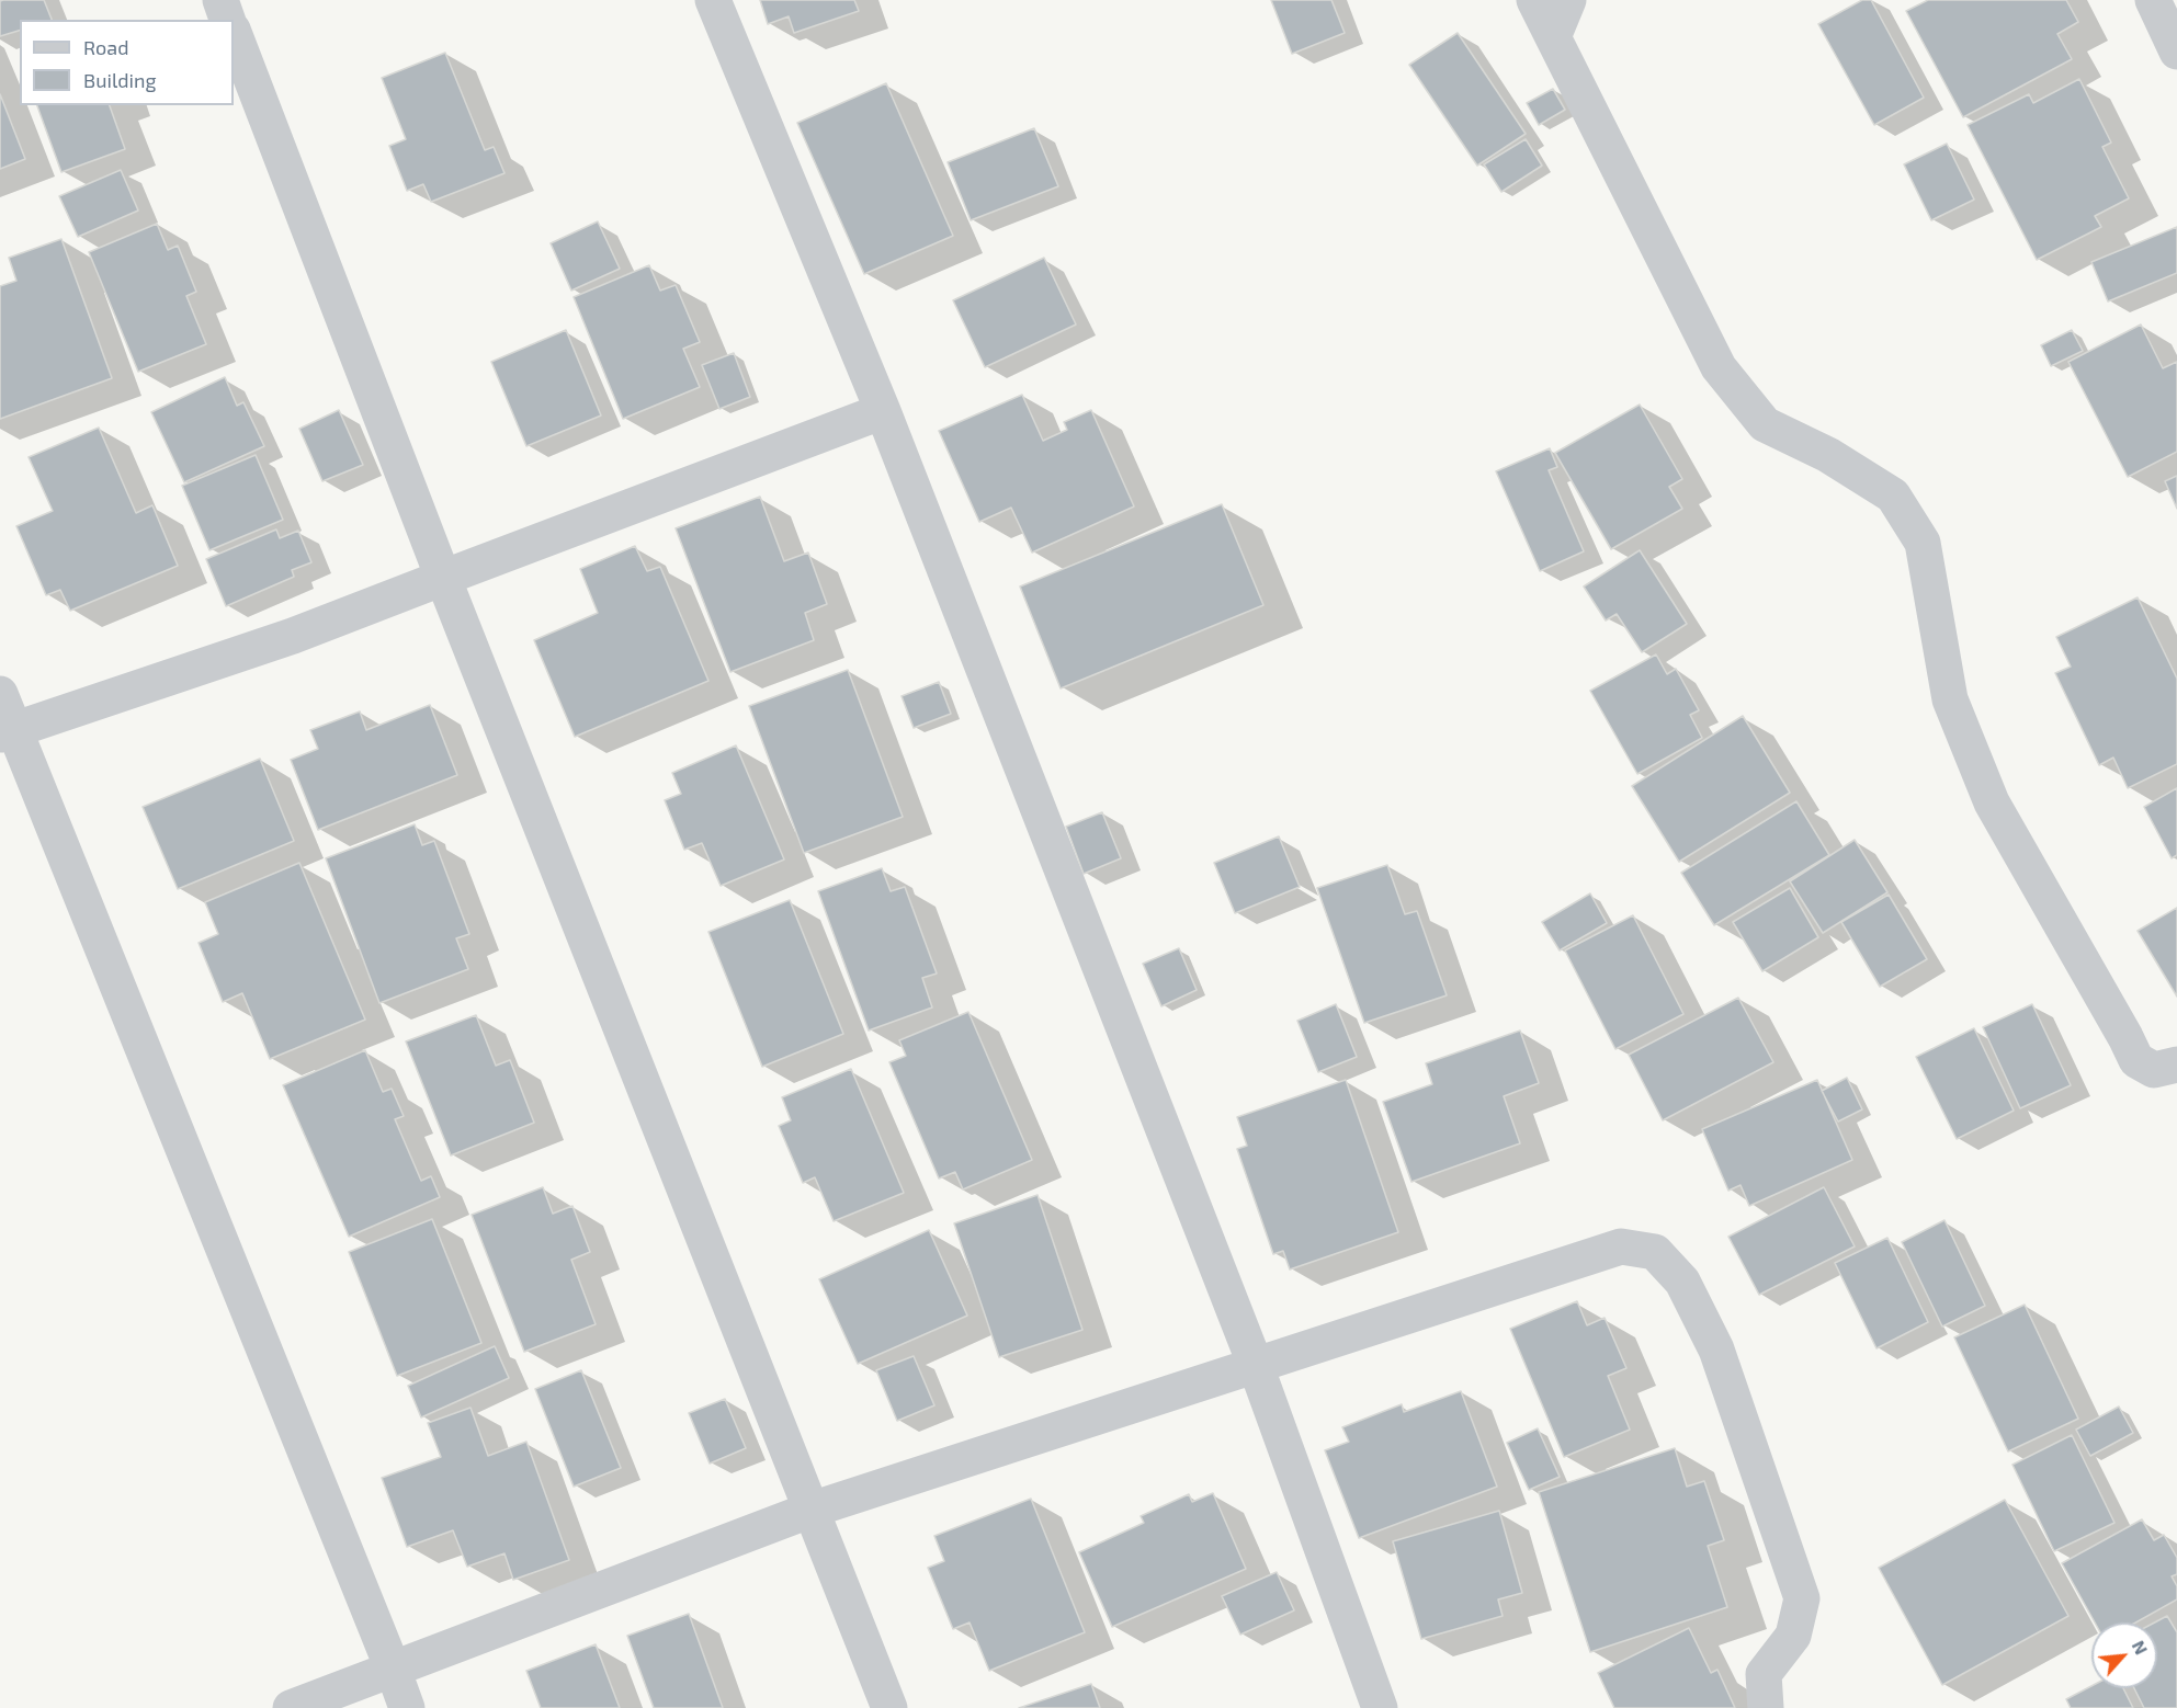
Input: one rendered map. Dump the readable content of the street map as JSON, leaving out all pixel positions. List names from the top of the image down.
{
  "legend": ["Road", "Building"],
  "north": "top right"
}
